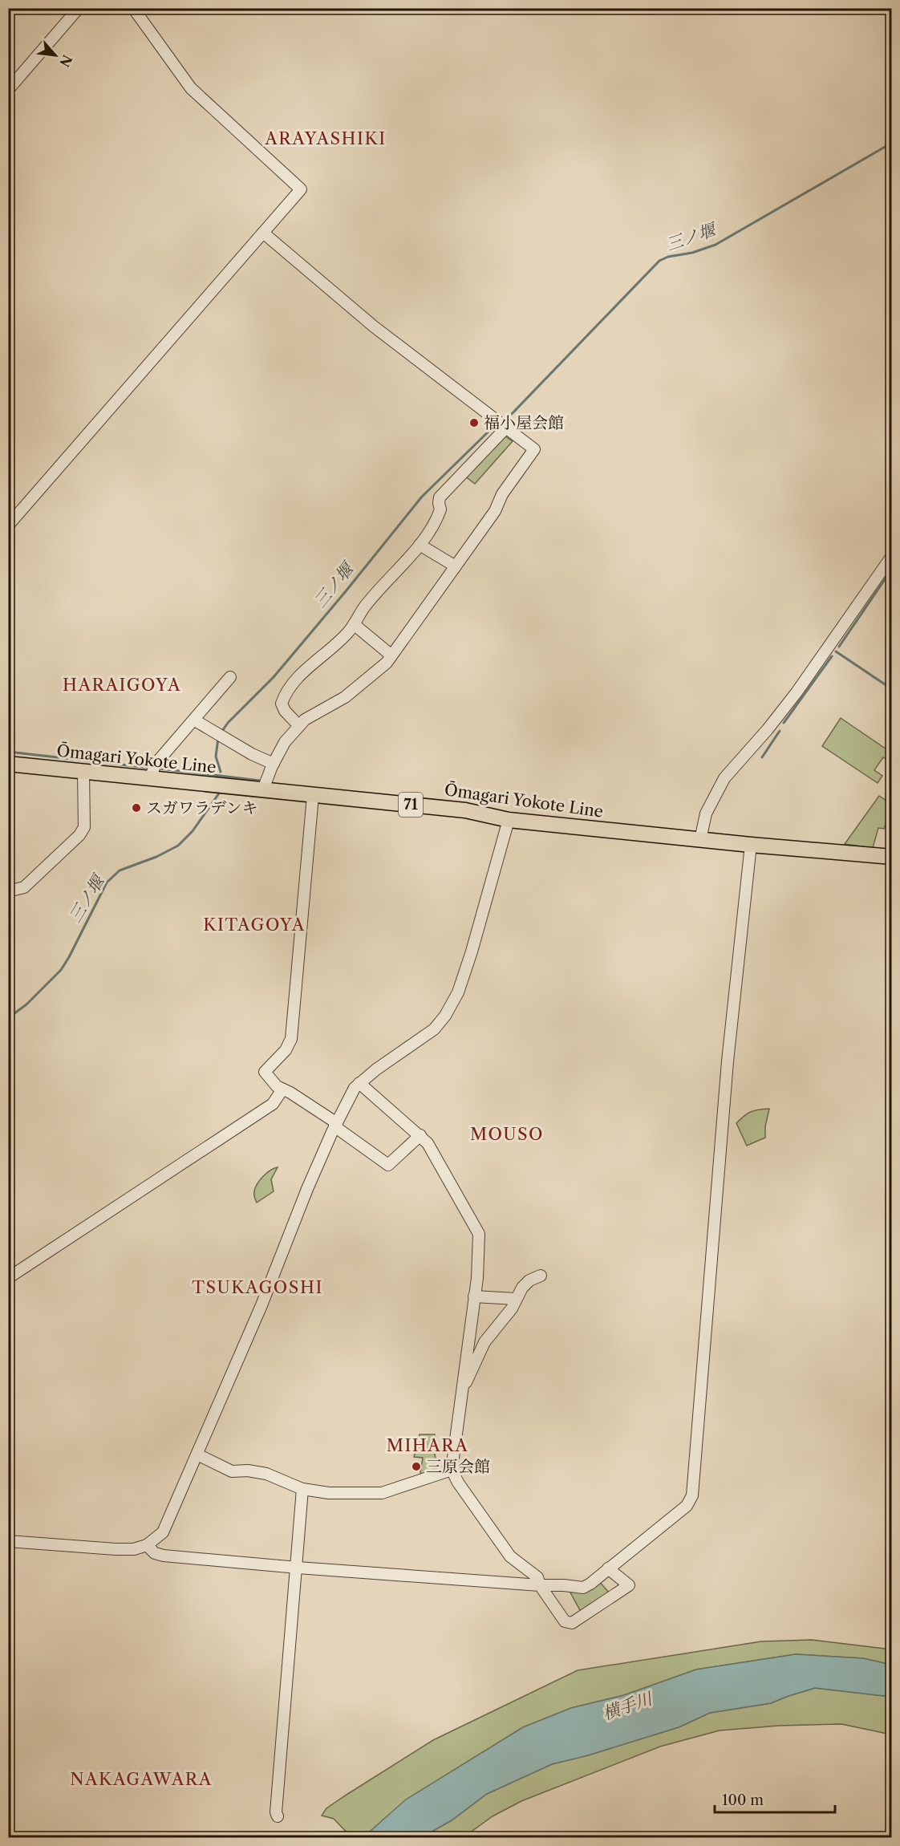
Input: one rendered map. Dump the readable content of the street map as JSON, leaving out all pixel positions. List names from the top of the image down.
{
  "streets": {
    "main road": ["Ōmagari Yokote Line", "71"]
  },
  "districts": [
    "ARAYASHIKI",
    "HARAIGOYA",
    "KITAGOYA",
    "MOUSO",
    "TSUKAGOSHI",
    "MIHARA",
    "NAKAGAWARA"
  ],
  "water": ["三ノ堰", "横手川"],
  "places": ["福小屋会館", "スガワラデンキ", "三原会館"],
  "scale_bar": "100 m",
  "north": "bottom right"
}
